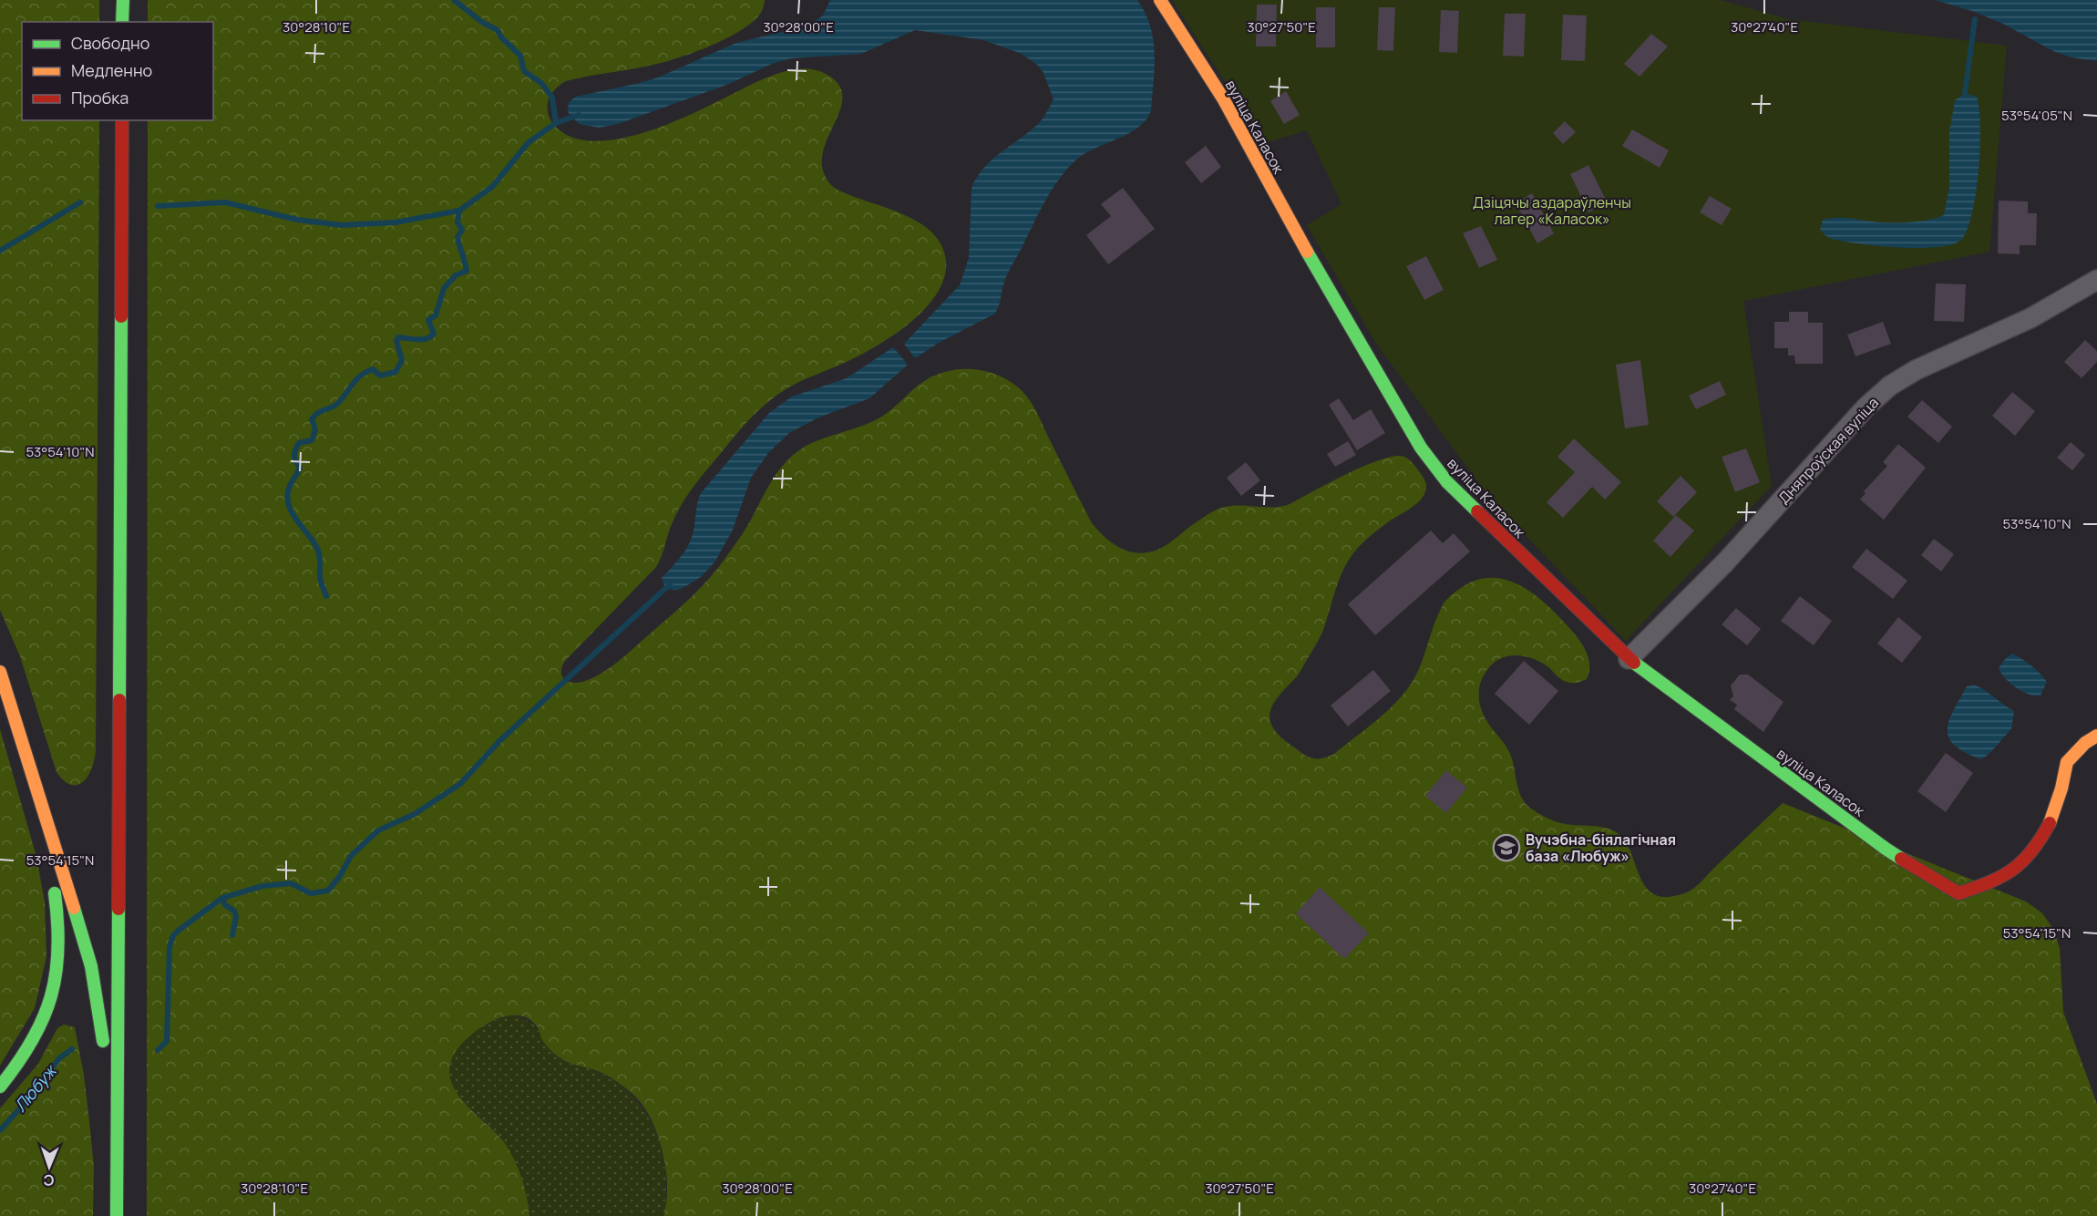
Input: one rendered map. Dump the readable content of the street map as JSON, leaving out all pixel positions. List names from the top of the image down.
{
  "streets": {
    "main road": ["вуліца Каласок"],
    "street": ["Дняпроўская вуліца"]
  },
  "crossings": [
    ["вуліца Каласок", "Дняпроўская вуліца"]
  ],
  "water": ["Любуж"],
  "parks": ["Дзіцячы аздараўленчы лагер «Каласок»"],
  "places": {
    "school or university": ["Вучэбна-біялагічная база «Любуж»"]
  },
  "legend": ["Свободно", "Медленно", "Пробка"],
  "north": "bottom",
  "coordinates": [
    "30°28'10\"E",
    "30°28'00\"E",
    "30°27'50\"E",
    "30°27'40\"E",
    "53°54'05\"N",
    "53°54'10\"N",
    "53°54'15\"N"
  ]
}
